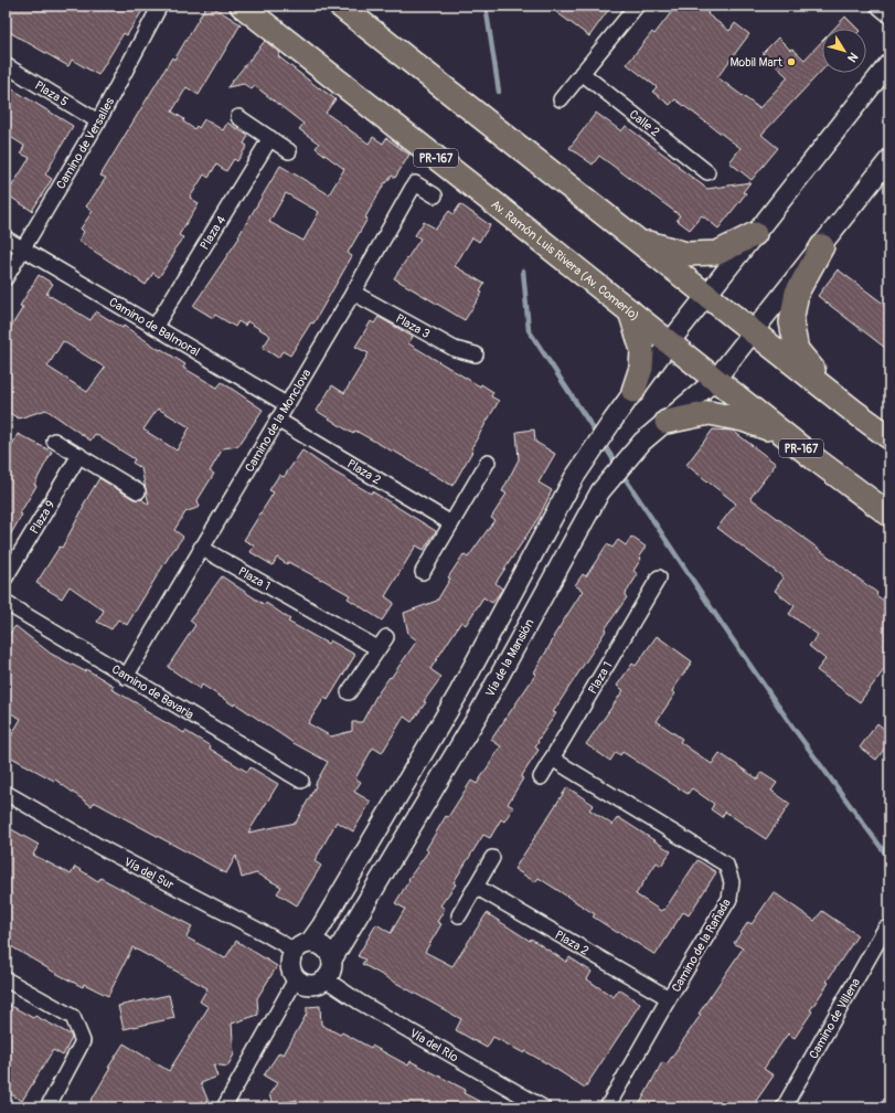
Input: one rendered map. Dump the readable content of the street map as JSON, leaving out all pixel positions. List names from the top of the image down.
{
  "streets": {
    "main road": ["PR-167", "Av. Ramón Luis Rivera (Av. Comerío)"],
    "street": [
      "Plaza 5",
      "Calle 2",
      "Camino de Versalles",
      "Plaza 4",
      "Plaza 3",
      "Camino de Balmoral",
      "Camino de la Monclova",
      "Plaza 2",
      "Plaza 9",
      "Plaza 1",
      "Vía de la Mansión",
      "Camino de Bavaria",
      "Vía del Sur",
      "Camino de la Rañada",
      "Camino de Villena",
      "Vía del Río"
    ]
  },
  "crossings": [
    ["Plaza 5", "Camino de Versalles"],
    ["Camino de Versalles", "Camino de Balmoral"],
    ["Plaza 4", "Camino de Balmoral"],
    ["Av. Ramón Luis Rivera (Av. Comerío)", "Vía de la Mansión"],
    ["Plaza 3", "Camino de la Monclova"],
    ["Camino de Balmoral", "Camino de la Monclova"],
    ["Camino de la Monclova", "Plaza 2"],
    ["Camino de la Monclova", "Plaza 1"],
    ["Camino de la Monclova", "Camino de Bavaria"],
    ["Plaza 2", "Camino de la Rañada"],
    ["Plaza 1", "Camino de la Rañada"],
    ["Vía de la Mansión", "Vía del Sur"],
    ["Vía de la Mansión", "Vía del Río"],
    ["Vía del Sur", "Vía del Río"]
  ],
  "places": ["Mobil Mart"],
  "north": "bottom right"
}
